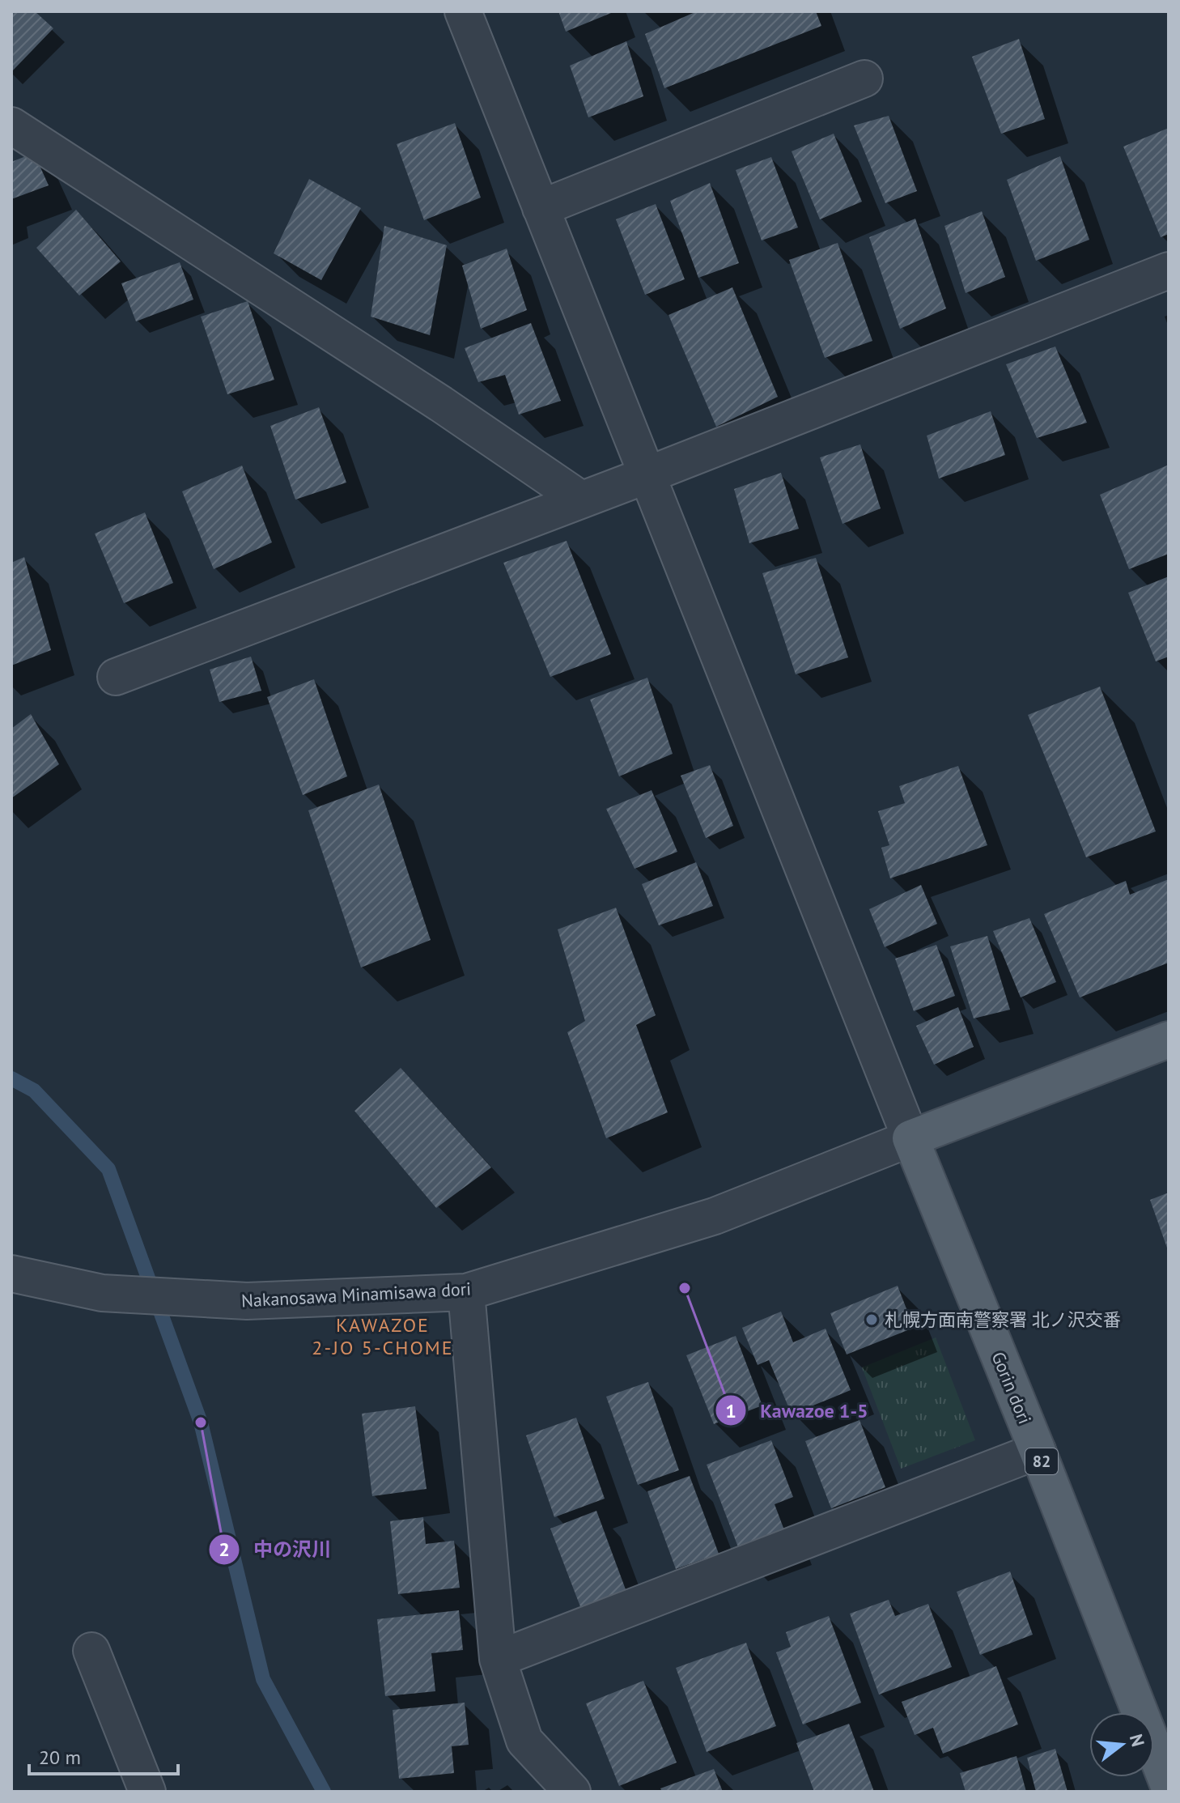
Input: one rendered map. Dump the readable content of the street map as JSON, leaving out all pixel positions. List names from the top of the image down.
{
  "streets": {
    "main road": ["Gorin dori", "82"],
    "street": ["Nakanosawa Minamisawa dori"]
  },
  "crossings": [
    ["Nakanosawa Minamisawa dori", "Gorin dori"]
  ],
  "districts": ["KAWAZOE 2-JO 5-CHOME"],
  "places": ["Kawazoe 1-5", "札幌方面南警察署 北ノ沢交番", "中の沢川"],
  "scale_bar": "20 m",
  "north": "right"
}
